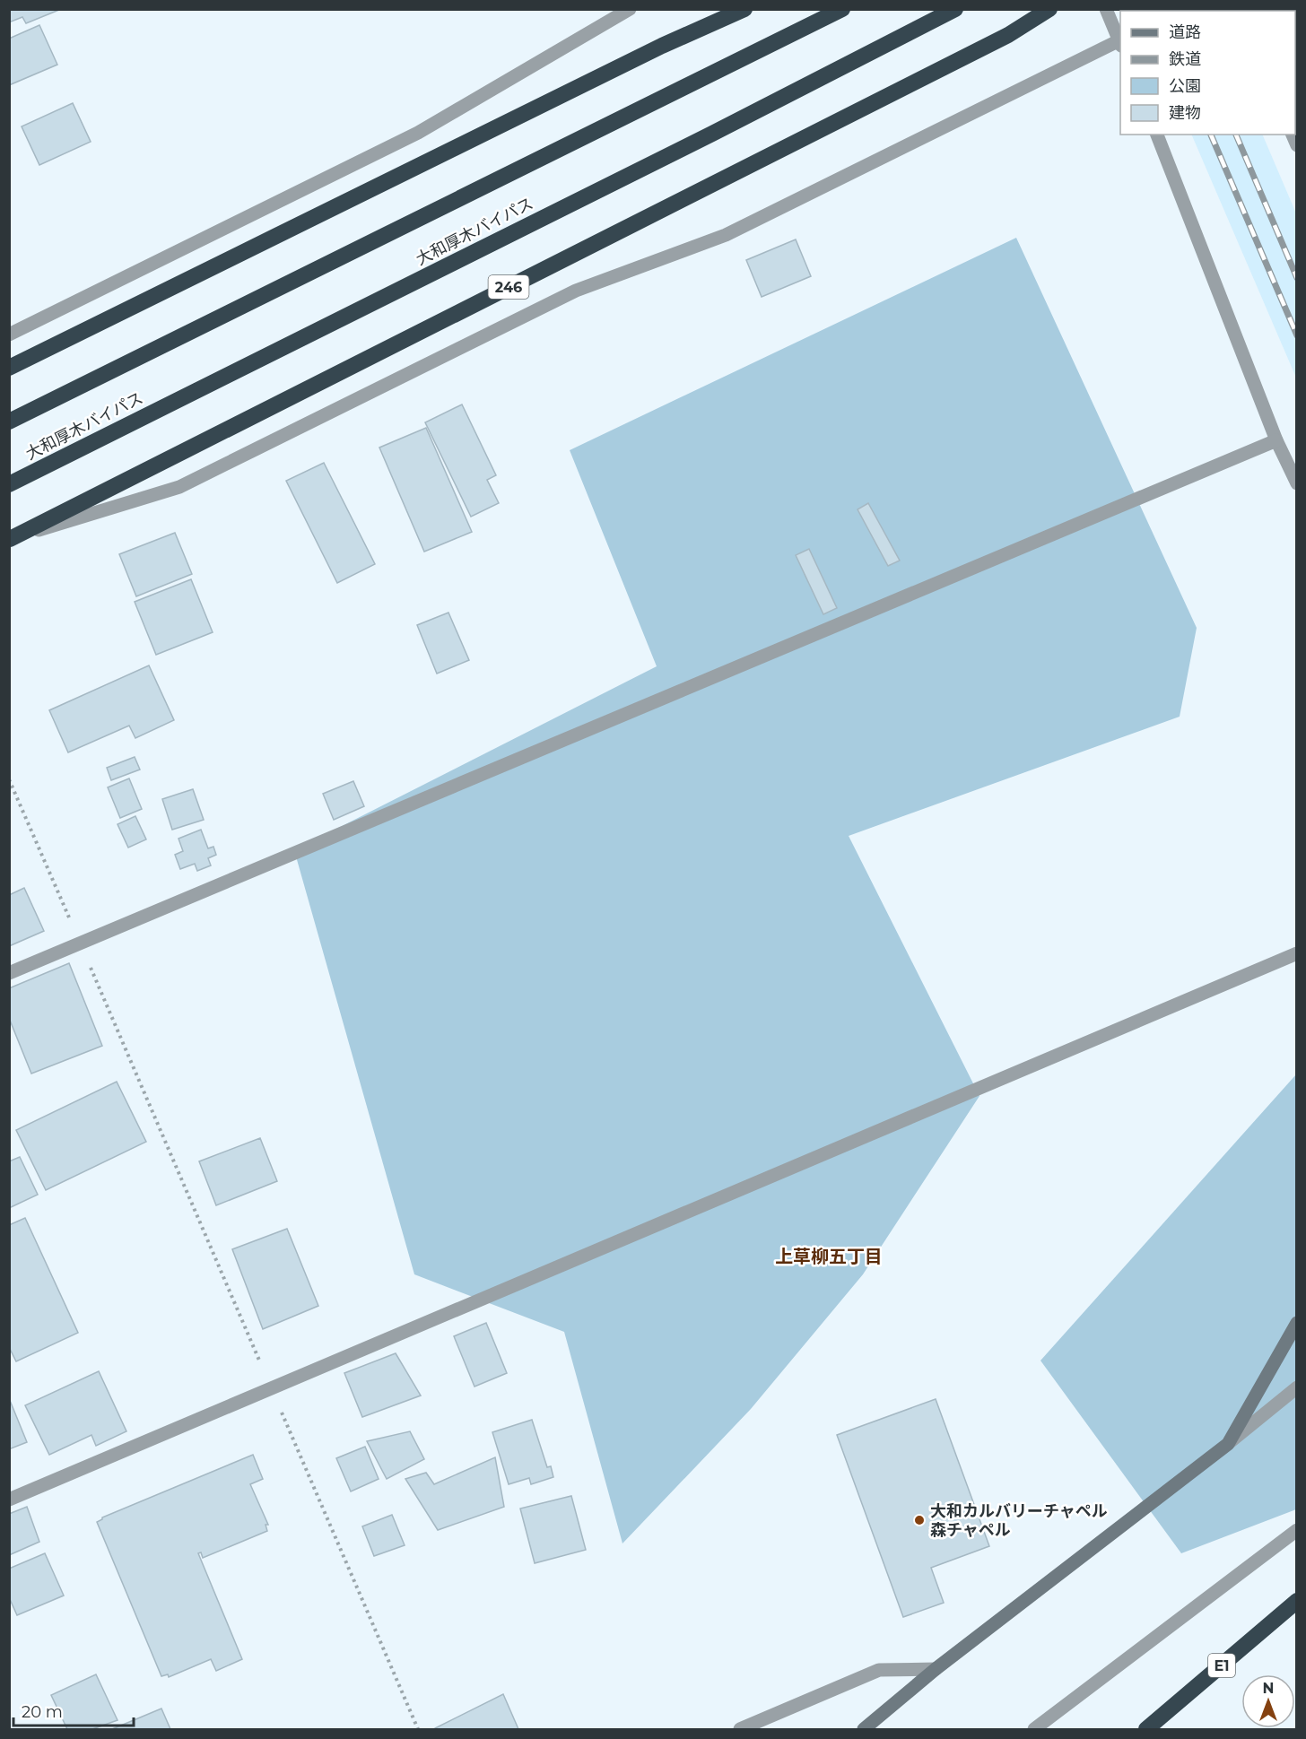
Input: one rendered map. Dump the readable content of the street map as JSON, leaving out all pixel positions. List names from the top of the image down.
{
  "streets": {
    "highway": ["大和厚木バイパス", "246", "E1"]
  },
  "districts": ["上草柳五丁目"],
  "places": ["大和カルバリーチャペル 森チャペル"],
  "legend": [
    "道路",
    "鉄道",
    "公園",
    "建物"
  ],
  "scale_bar": "20 m",
  "north": "top"
}
